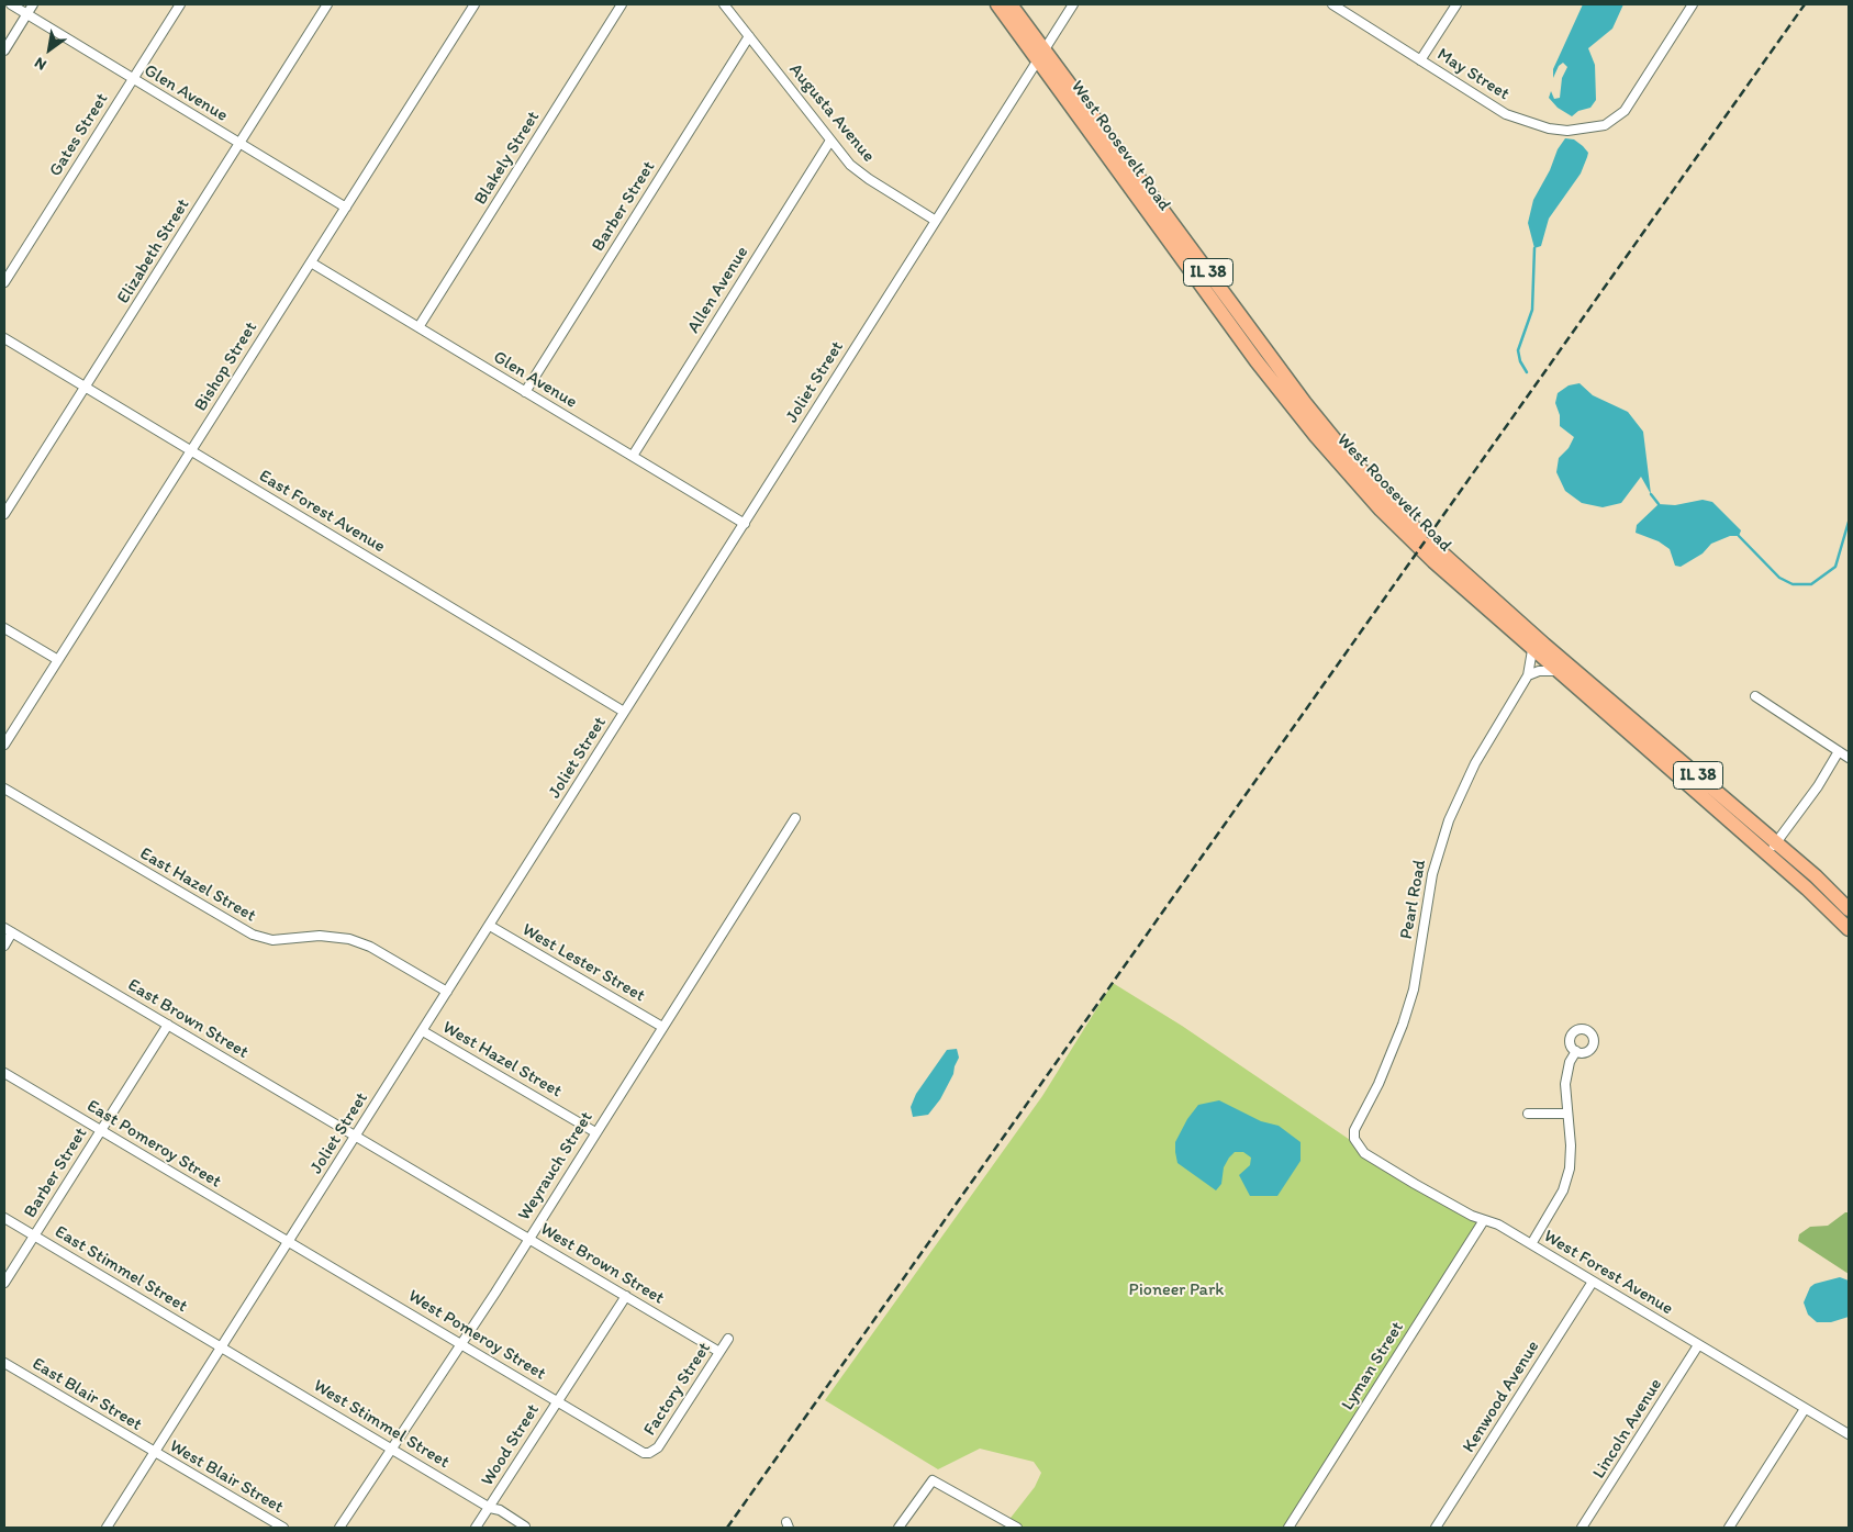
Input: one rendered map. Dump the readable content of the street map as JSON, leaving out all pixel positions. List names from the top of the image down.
{
  "streets": {
    "main road": ["West Roosevelt Road", "IL 38"],
    "street": [
      "May Street",
      "Glen Avenue",
      "Augusta Avenue",
      "Gates Street",
      "Blakely Street",
      "Barber Street",
      "Elizabeth Street",
      "Allen Avenue",
      "Bishop Street",
      "Joliet Street",
      "East Forest Avenue",
      "East Hazel Street",
      "Pearl Road",
      "West Lester Street",
      "East Brown Street",
      "West Hazel Street",
      "East Pomeroy Street",
      "Weyrauch Street",
      "West Brown Street",
      "East Stimmel Street",
      "West Forest Avenue",
      "West Pomeroy Street",
      "Lyman Street",
      "Factory Street",
      "East Blair Street",
      "Kenwood Avenue",
      "West Stimmel Street",
      "Lincoln Avenue",
      "Wood Street",
      "West Blair Street"
    ]
  },
  "crossings": [
    ["Glen Avenue", "Gates Street"],
    ["Glen Avenue", "Blakely Street"],
    ["Glen Avenue", "Barber Street"],
    ["Glen Avenue", "Elizabeth Street"],
    ["Glen Avenue", "Allen Avenue"],
    ["Glen Avenue", "Bishop Street"],
    ["Glen Avenue", "Joliet Street"],
    ["Augusta Avenue", "Barber Street"],
    ["Augusta Avenue", "Allen Avenue"],
    ["Augusta Avenue", "Joliet Street"],
    ["West Roosevelt Road", "Joliet Street"],
    ["West Roosevelt Road", "Pearl Road"],
    ["Barber Street", "East Brown Street"],
    ["Barber Street", "East Pomeroy Street"],
    ["Barber Street", "East Stimmel Street"],
    ["Elizabeth Street", "East Forest Avenue"],
    ["Bishop Street", "East Forest Avenue"],
    ["Joliet Street", "East Forest Avenue"],
    ["Joliet Street", "East Hazel Street"],
    ["Joliet Street", "West Lester Street"],
    ["Joliet Street", "East Brown Street"],
    ["Joliet Street", "West Hazel Street"],
    ["Joliet Street", "East Pomeroy Street"],
    ["Joliet Street", "West Brown Street"],
    ["Joliet Street", "East Stimmel Street"],
    ["Joliet Street", "West Pomeroy Street"],
    ["Joliet Street", "East Blair Street"],
    ["Joliet Street", "West Stimmel Street"],
    ["Joliet Street", "West Blair Street"],
    ["Pearl Road", "West Forest Avenue"],
    ["West Lester Street", "Weyrauch Street"],
    ["East Brown Street", "West Brown Street"],
    ["West Hazel Street", "Weyrauch Street"],
    ["East Pomeroy Street", "West Pomeroy Street"],
    ["Weyrauch Street", "West Brown Street"],
    ["Weyrauch Street", "West Pomeroy Street"],
    ["Weyrauch Street", "West Stimmel Street"],
    ["West Brown Street", "Factory Street"],
    ["West Brown Street", "Wood Street"],
    ["East Stimmel Street", "West Stimmel Street"],
    ["West Forest Avenue", "Lyman Street"],
    ["West Forest Avenue", "Kenwood Avenue"],
    ["West Forest Avenue", "Lincoln Avenue"],
    ["West Pomeroy Street", "Factory Street"],
    ["West Pomeroy Street", "Wood Street"],
    ["East Blair Street", "West Blair Street"],
    ["West Stimmel Street", "Wood Street"]
  ],
  "parks": ["Pioneer Park"],
  "north": "bottom left"
}
